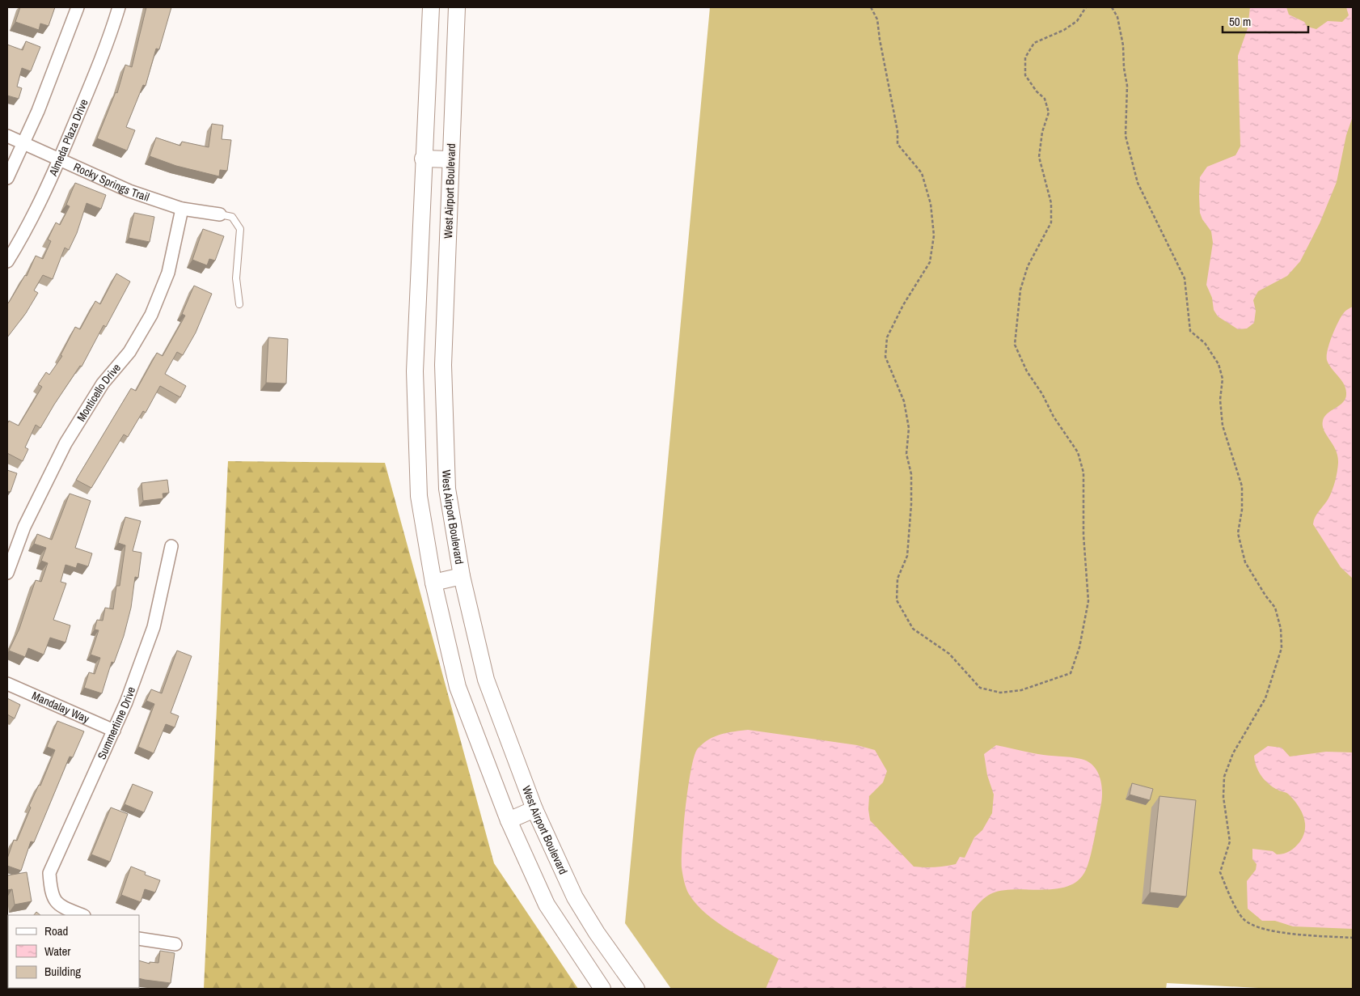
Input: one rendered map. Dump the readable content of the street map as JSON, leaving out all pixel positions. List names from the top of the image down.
{
  "streets": {
    "main road": ["West Airport Boulevard"],
    "street": [
      "Almeda Plaza Drive",
      "Rocky Springs Trail",
      "Monticello Drive",
      "Mandalay Way",
      "Summertime Drive"
    ]
  },
  "crossings": [
    ["Almeda Plaza Drive", "Rocky Springs Trail"],
    ["Rocky Springs Trail", "Monticello Drive"],
    ["Mandalay Way", "Summertime Drive"]
  ],
  "legend": ["Road", "Water", "Building"],
  "scale_bar": "50 m"
}
